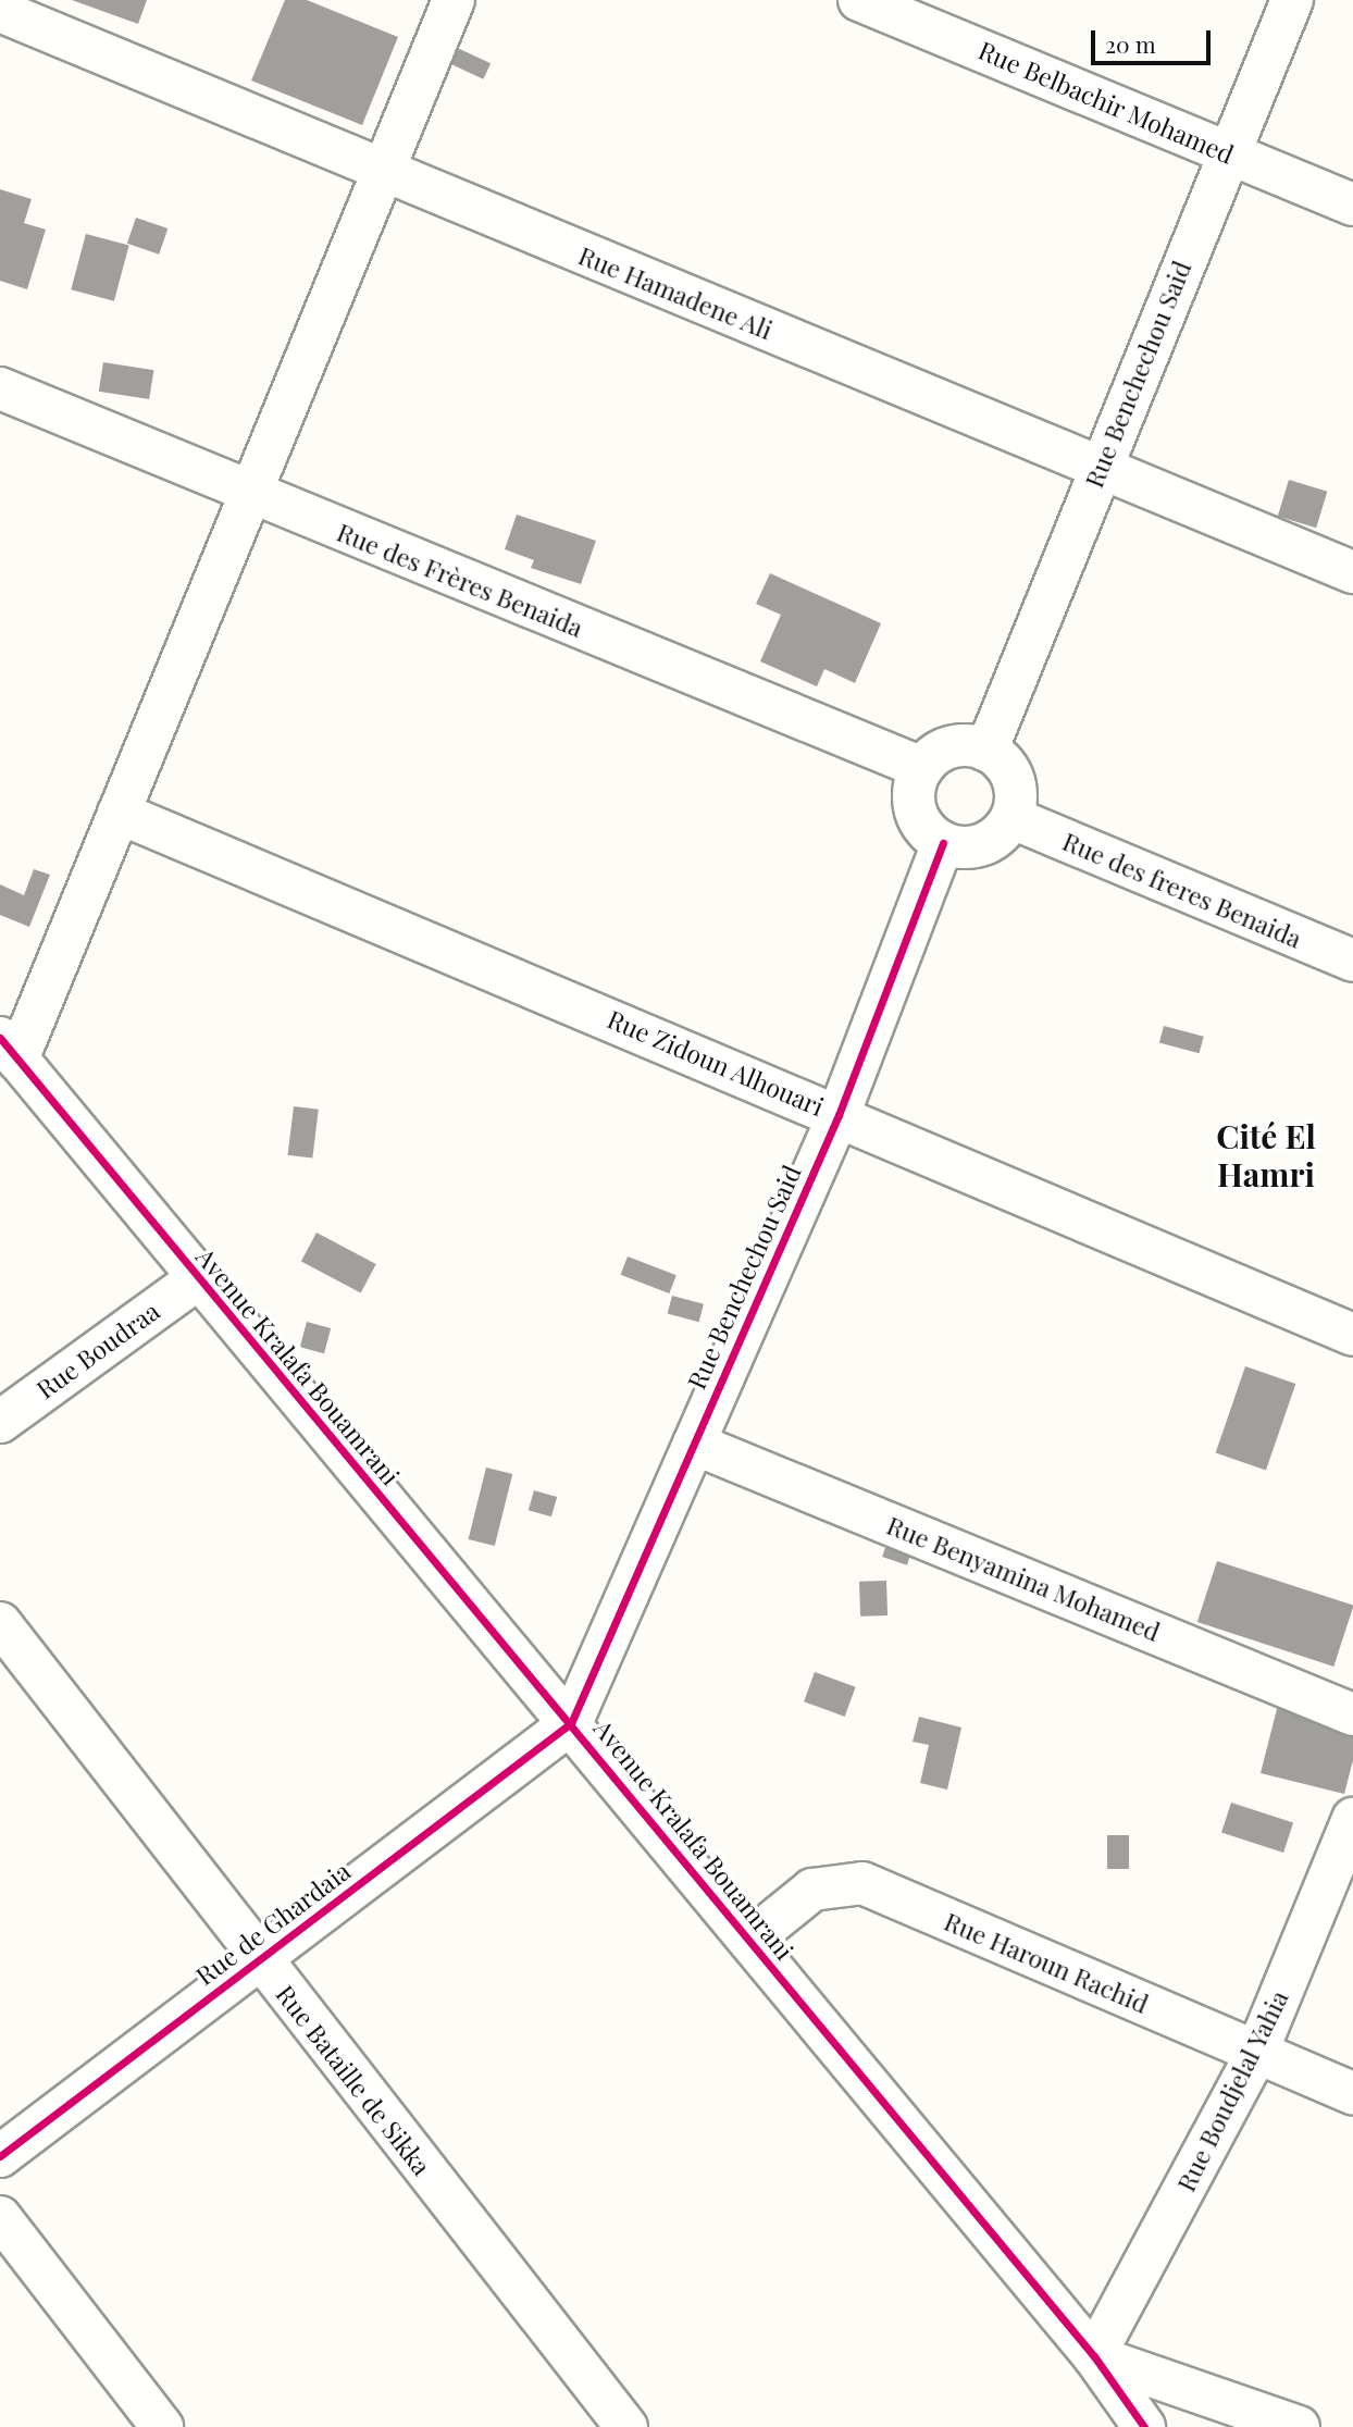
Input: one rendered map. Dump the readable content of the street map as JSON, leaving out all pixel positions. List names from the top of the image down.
{
  "streets": {
    "street": [
      "Rue Belbachir Mohamed",
      "Rue Hamadene Ali",
      "Rue Benchechou Said",
      "Rue des Frères Benaida",
      "Rue des freres Benaida",
      "Rue Zidoun Alhouari",
      "Rue Boudraa",
      "Avenue Kralafa Bouamrani",
      "Rue Benyamina Mohamed",
      "Rue de Ghardaia",
      "Rue Haroun Rachid",
      "Rue Bataille de Sikka",
      "Rue Boudjelal Yahia"
    ]
  },
  "crossings": [
    ["Rue Belbachir Mohamed", "Rue Benchechou Said"],
    ["Rue Hamadene Ali", "Rue Benchechou Said"],
    ["Rue Benchechou Said", "Rue des Frères Benaida"],
    ["Rue Benchechou Said", "Rue des freres Benaida"],
    ["Rue Benchechou Said", "Rue Zidoun Alhouari"],
    ["Rue Benchechou Said", "Avenue Kralafa Bouamrani"],
    ["Rue Benchechou Said", "Rue Benyamina Mohamed"],
    ["Rue Benchechou Said", "Rue de Ghardaia"],
    ["Rue des Frères Benaida", "Rue des freres Benaida"],
    ["Rue Boudraa", "Avenue Kralafa Bouamrani"],
    ["Avenue Kralafa Bouamrani", "Rue de Ghardaia"],
    ["Avenue Kralafa Bouamrani", "Rue Haroun Rachid"],
    ["Avenue Kralafa Bouamrani", "Rue Boudjelal Yahia"],
    ["Rue de Ghardaia", "Rue Bataille de Sikka"],
    ["Rue Haroun Rachid", "Rue Boudjelal Yahia"]
  ],
  "districts": ["Cité El Hamri"],
  "scale_bar": "20 m"
}
